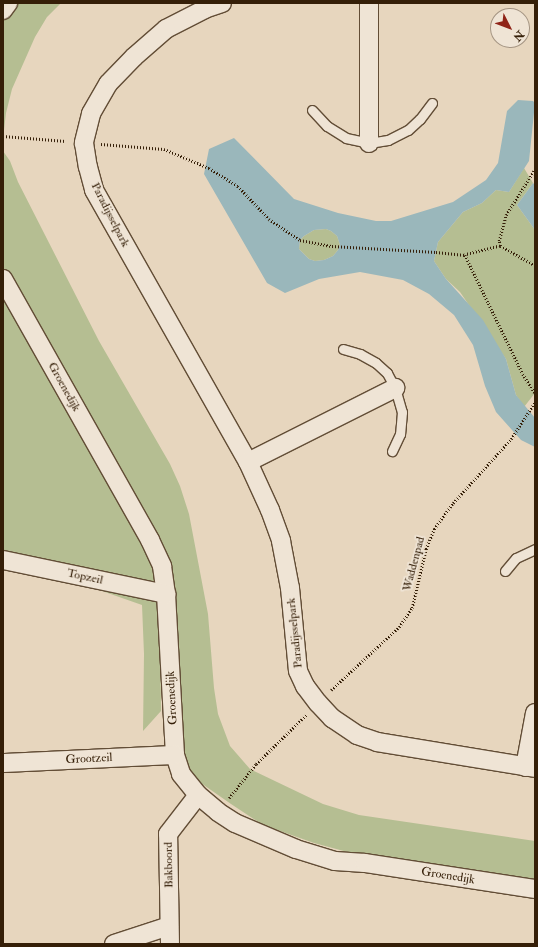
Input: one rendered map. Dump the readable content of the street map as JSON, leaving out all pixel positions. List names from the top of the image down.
{
  "streets": {
    "street": [
      "Paradijsselpark",
      "Groenedijk",
      "Topzeil",
      "Grootzeil",
      "Bakboord"
    ],
    "path": ["Waddenpad"]
  },
  "crossings": [
    ["Paradijsselpark", "Waddenpad"],
    ["Groenedijk", "Waddenpad"],
    ["Groenedijk", "Topzeil"],
    ["Groenedijk", "Grootzeil"],
    ["Groenedijk", "Bakboord"]
  ],
  "north": "bottom right"
}
